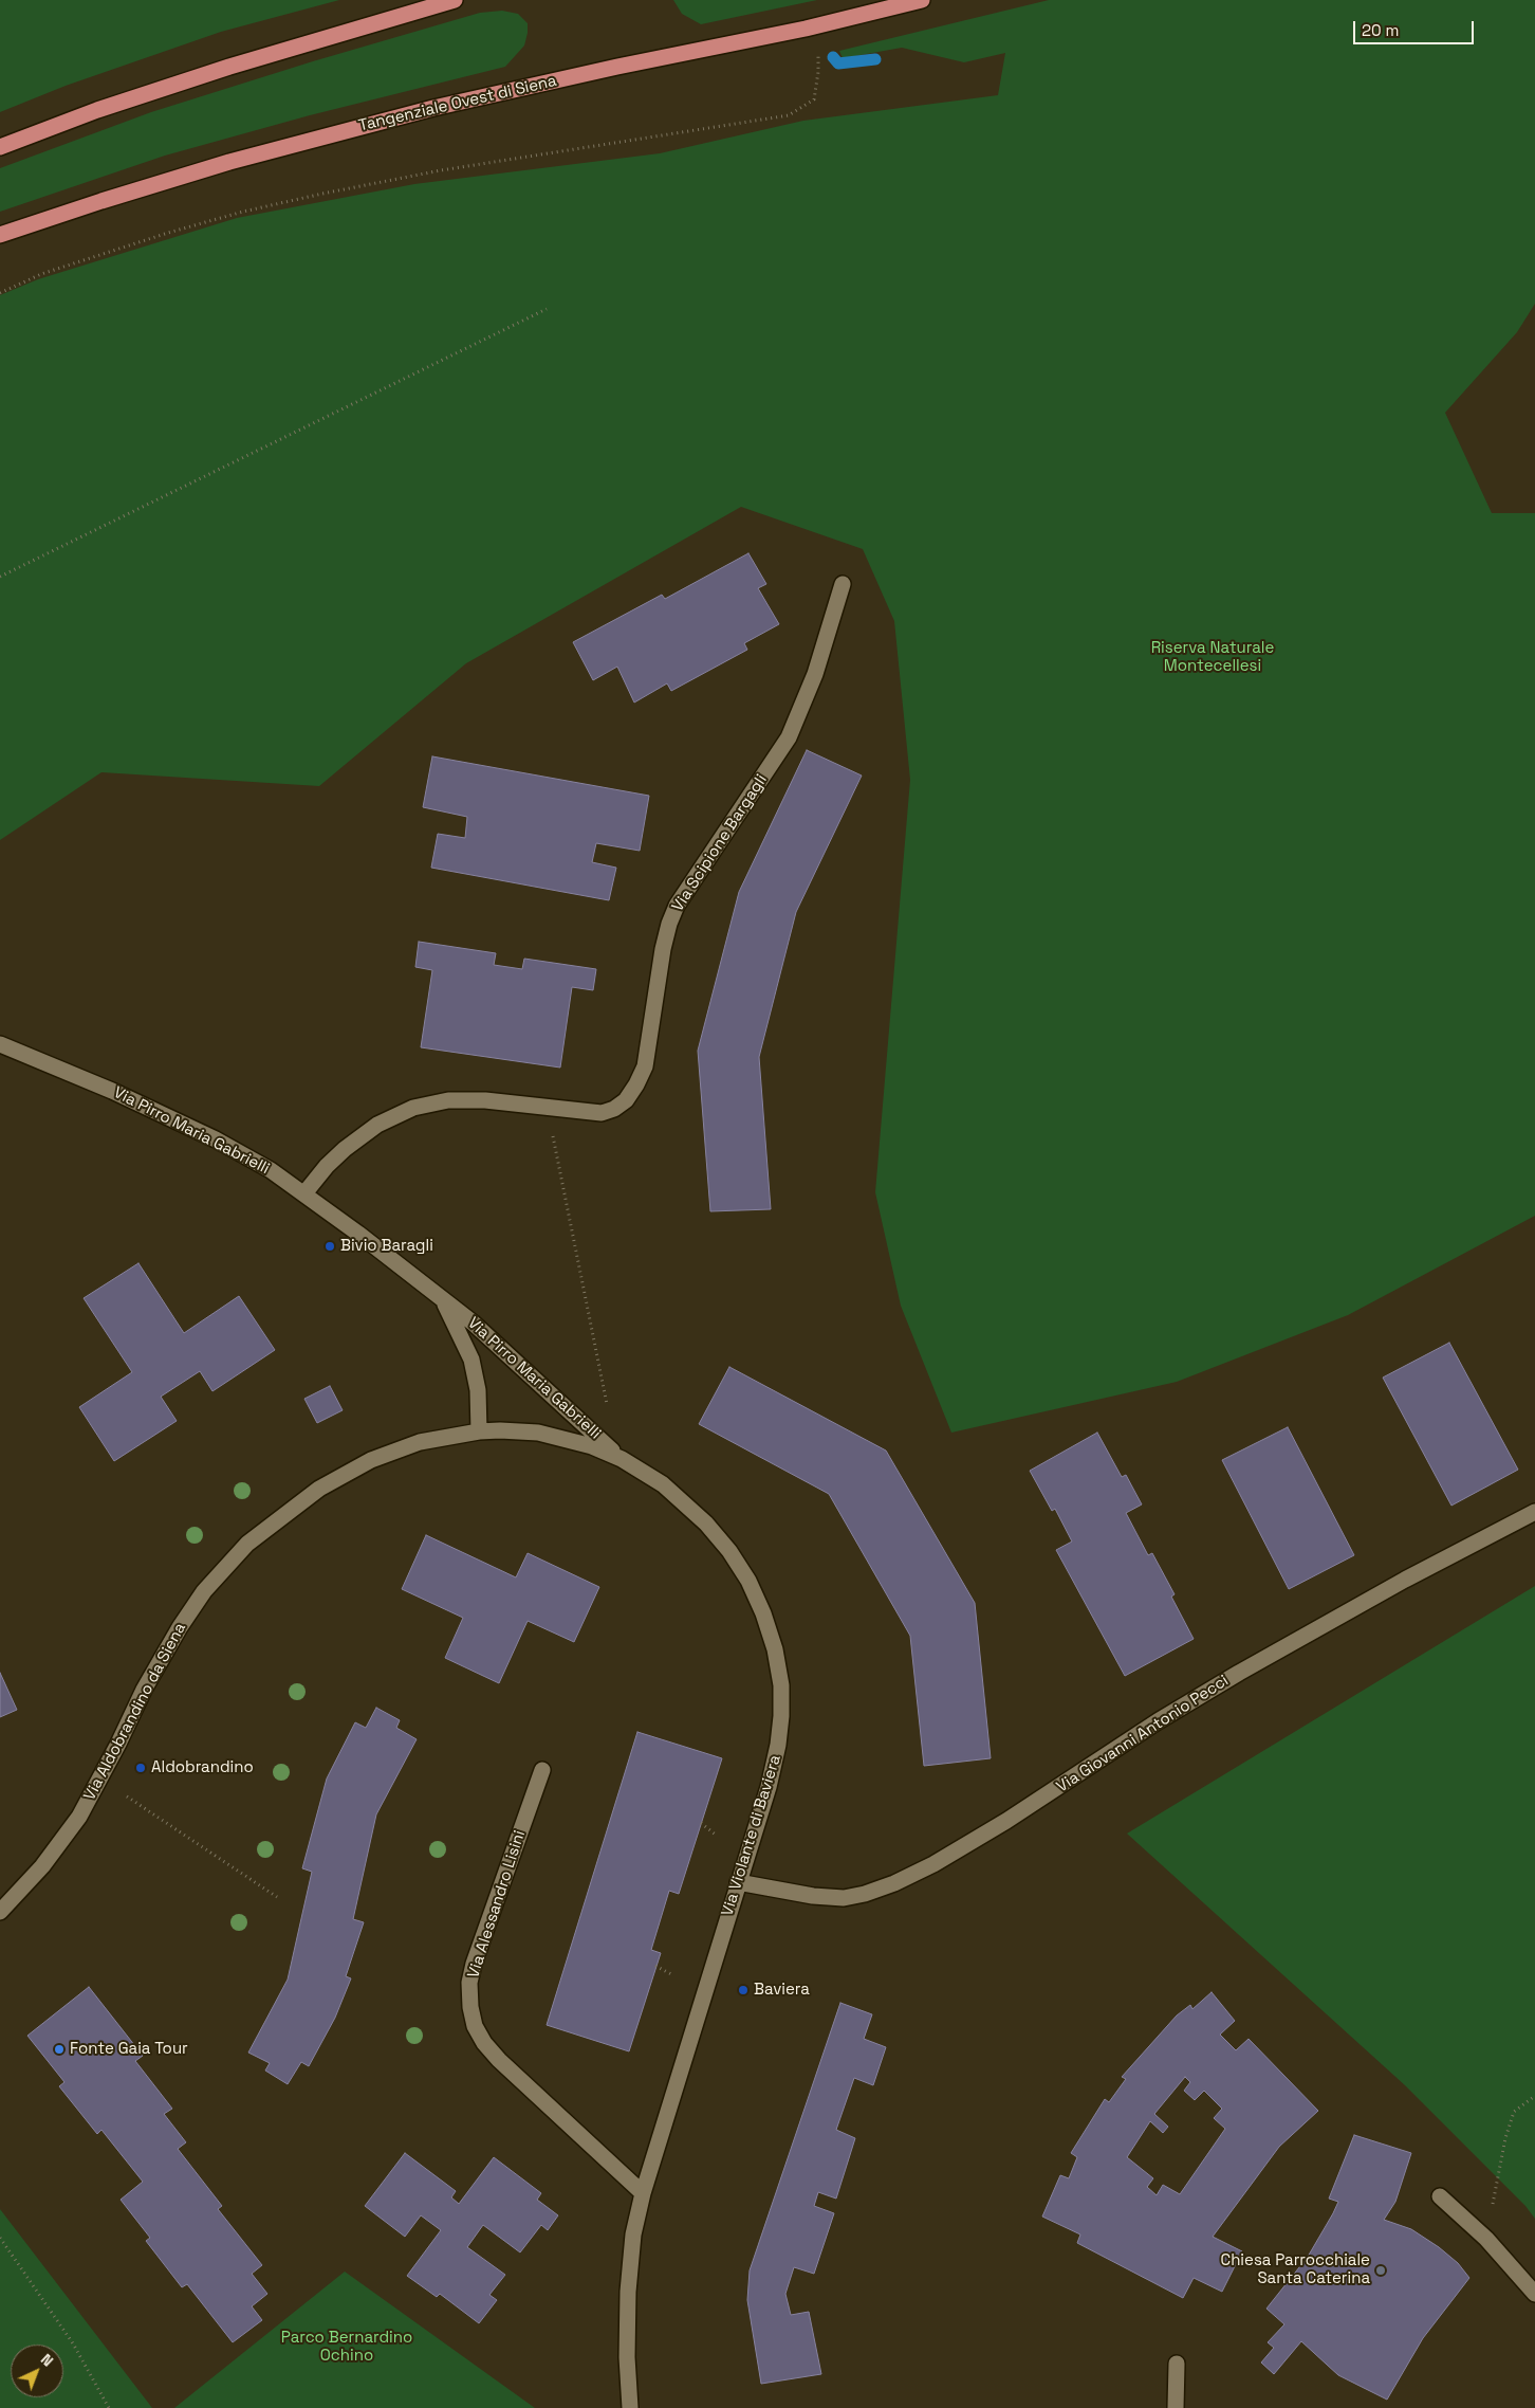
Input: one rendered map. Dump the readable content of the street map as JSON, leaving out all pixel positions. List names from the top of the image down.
{
  "streets": {
    "highway": ["Tangenziale Ovest di Siena"],
    "street": [
      "Via Scipione Bargagli",
      "Via Pirro Maria Gabrielli",
      "Via Aldobrandino da Siena",
      "Via Giovanni Antonio Pecci",
      "Via Violante di Baviera",
      "Via Alessandro Lisini"
    ]
  },
  "crossings": [
    ["Via Scipione Bargagli", "Via Pirro Maria Gabrielli"],
    ["Via Pirro Maria Gabrielli", "Via Aldobrandino da Siena"],
    ["Via Pirro Maria Gabrielli", "Via Violante di Baviera"],
    ["Via Aldobrandino da Siena", "Via Violante di Baviera"],
    ["Via Giovanni Antonio Pecci", "Via Violante di Baviera"],
    ["Via Violante di Baviera", "Via Alessandro Lisini"]
  ],
  "parks": ["Riserva Naturale Montecellesi", "Parco Bernardino Ochino"],
  "places": [
    "Bivio Baragli",
    "Aldobrandino",
    "Baviera",
    "Fonte Gaia Tour",
    "Chiesa Parrocchiale Santa Caterina"
  ],
  "scale_bar": "20 m",
  "north": "top right"
}
